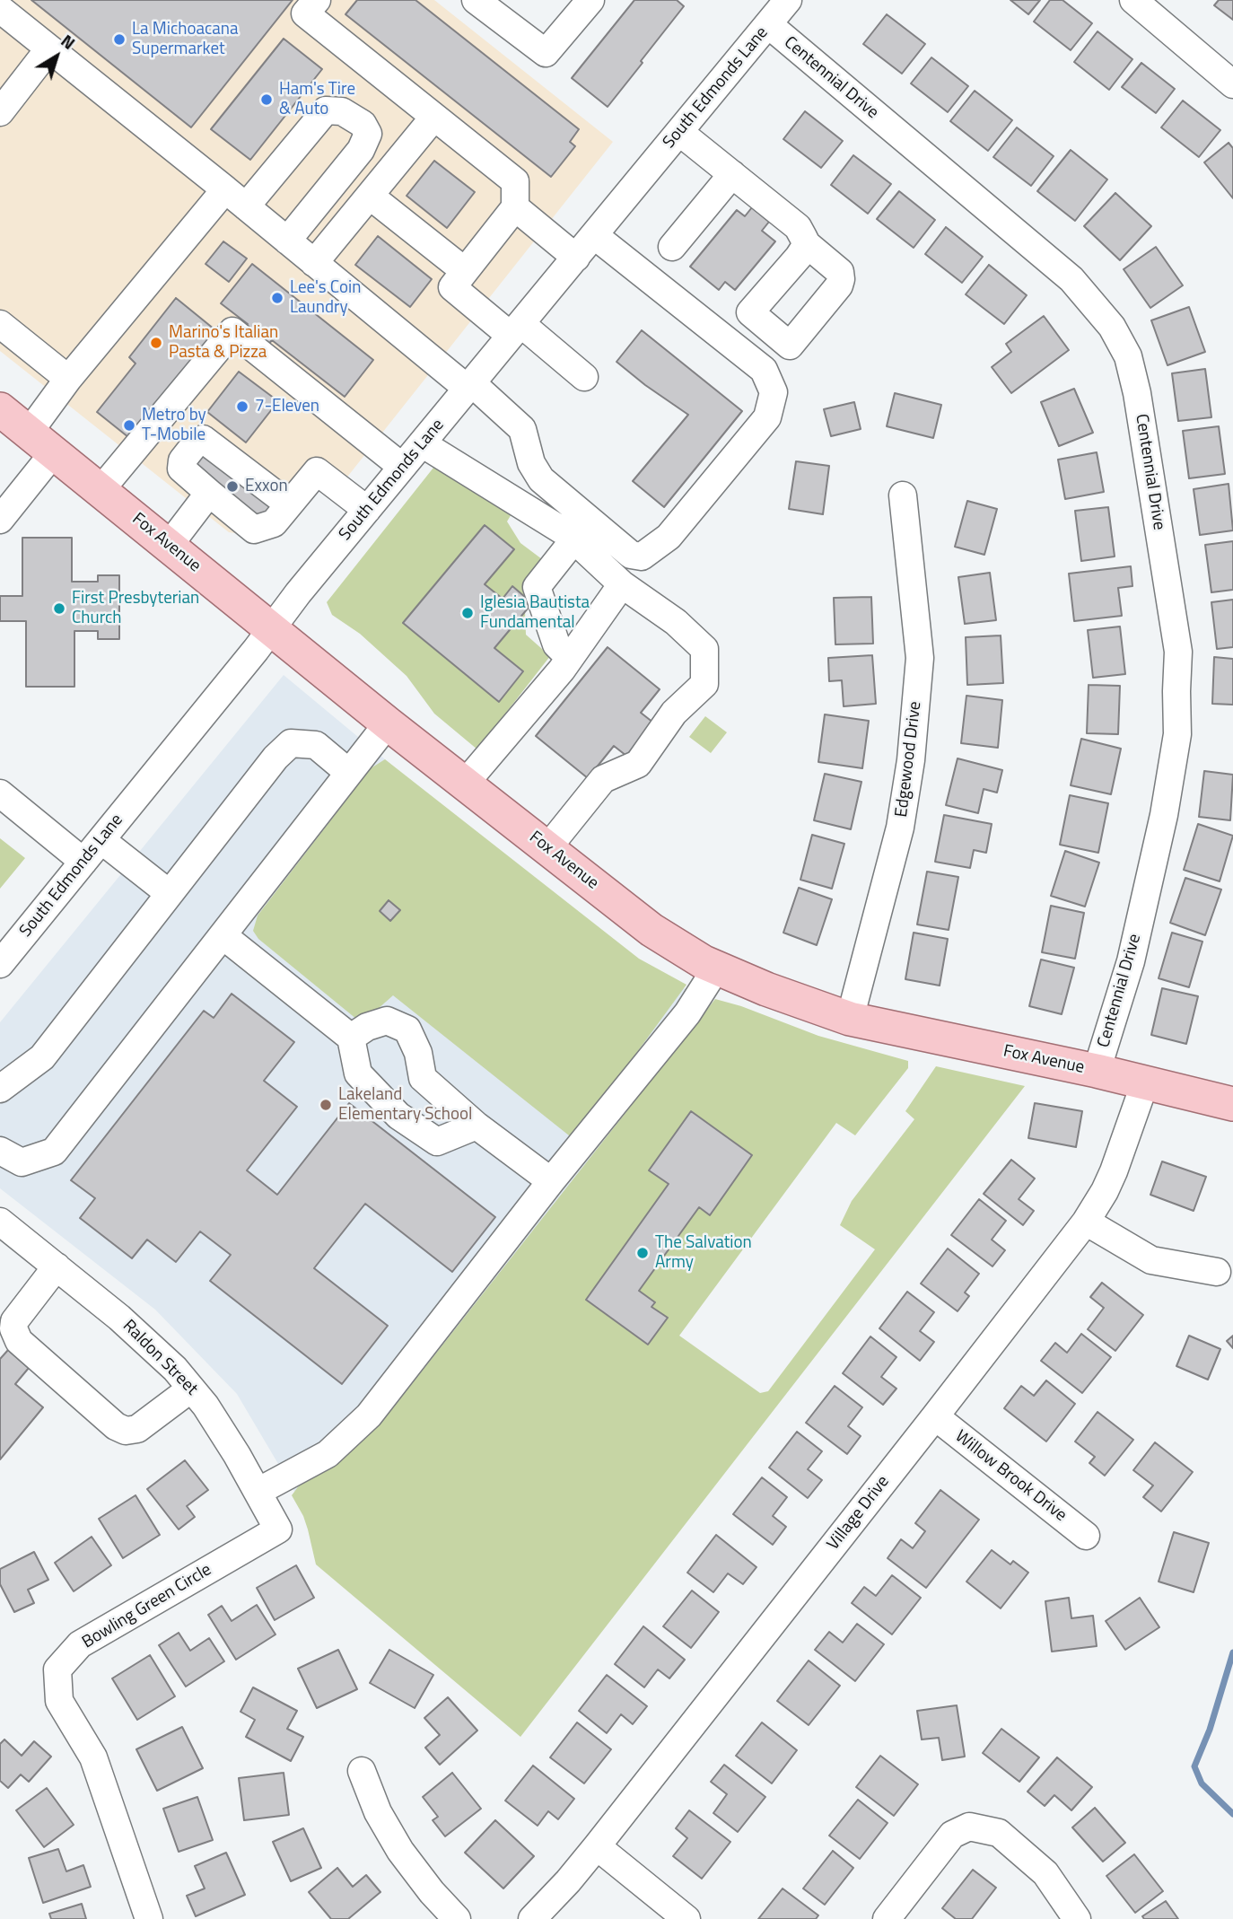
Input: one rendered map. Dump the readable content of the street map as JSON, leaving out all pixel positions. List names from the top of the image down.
{
  "streets": {
    "main road": ["Fox Avenue"],
    "street": [
      "Centennial Drive",
      "South Edmonds Lane",
      "Edgewood Drive",
      "Raldon Street",
      "Willow Brook Drive",
      "Village Drive",
      "Bowling Green Circle"
    ]
  },
  "crossings": [
    ["Centennial Drive", "South Edmonds Lane"],
    ["Centennial Drive", "Fox Avenue"],
    ["South Edmonds Lane", "Fox Avenue"],
    ["Fox Avenue", "Edgewood Drive"],
    ["Fox Avenue", "Village Drive"],
    ["Raldon Street", "Bowling Green Circle"],
    ["Willow Brook Drive", "Village Drive"]
  ],
  "places": [
    "La Michoacana Supermarket",
    "Ham's Tire & Auto",
    "Lee's Coin Laundry",
    "Marino's Italian Pasta & Pizza",
    "7-Eleven",
    "Metro by T-Mobile",
    "Exxon",
    "First Presbyterian Church",
    "Iglesia Bautista Fundamental",
    "Lakeland Elementary School",
    "The Salvation Army"
  ],
  "north": "top right"
}
